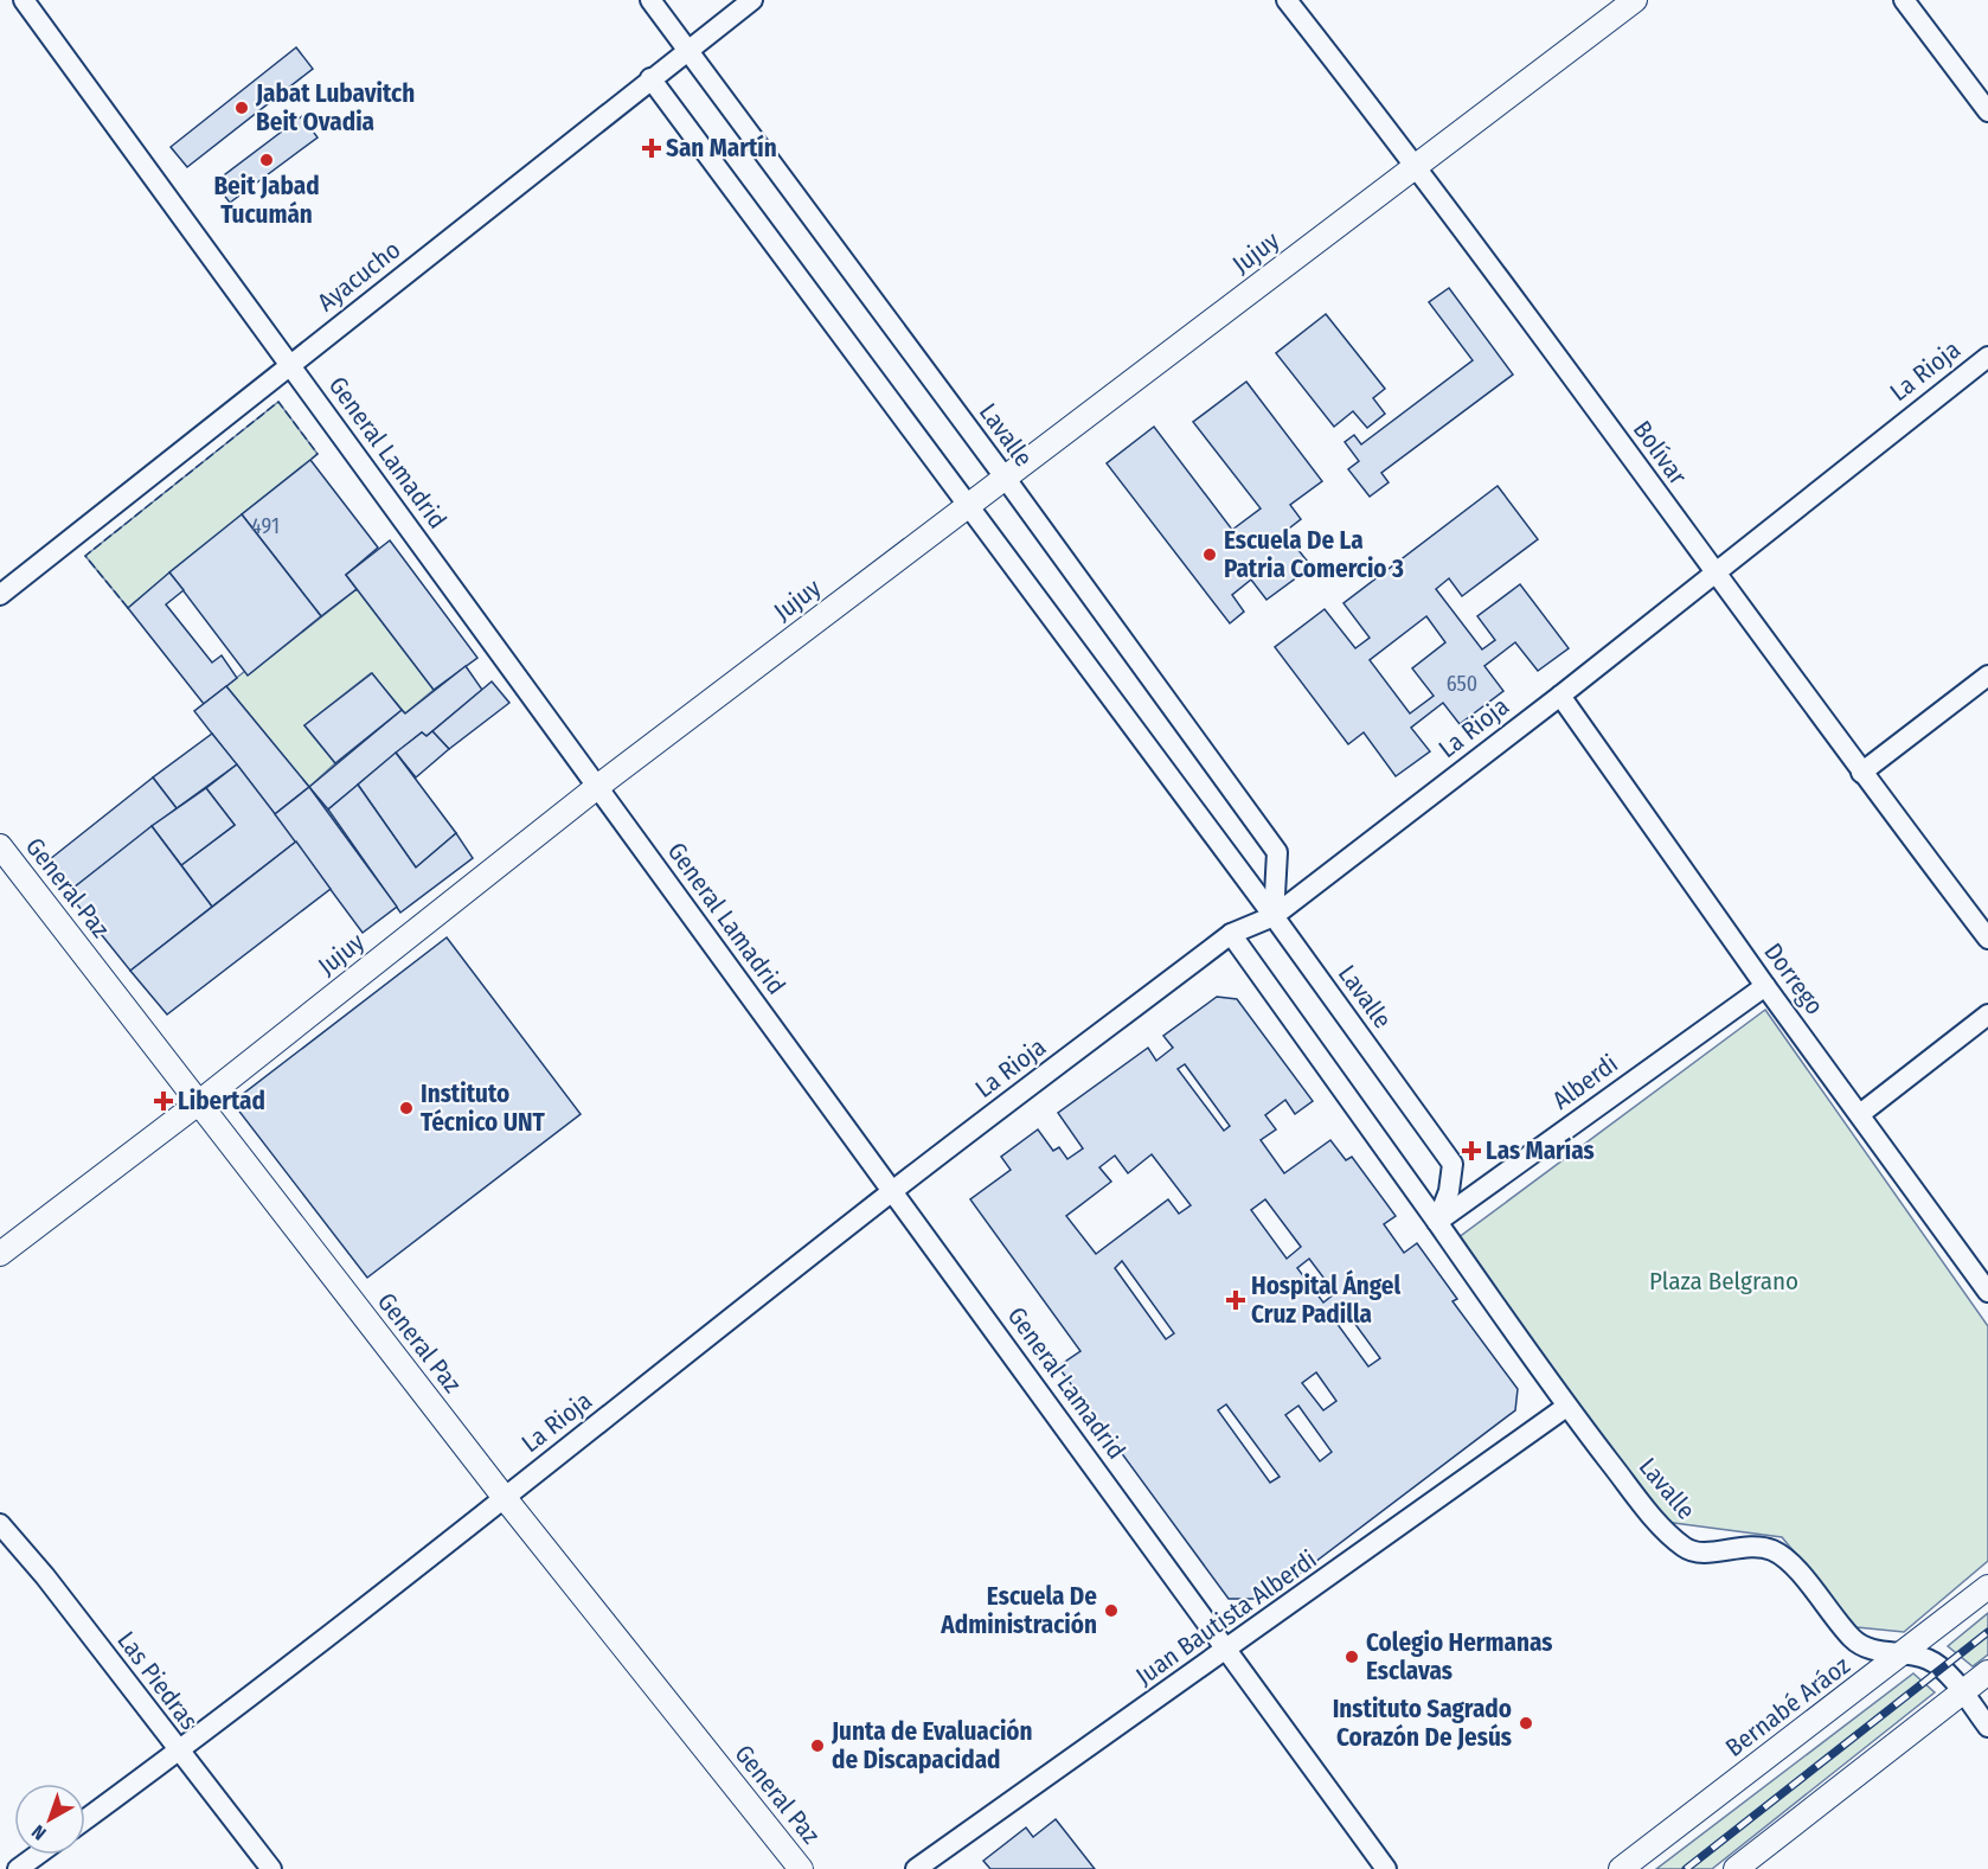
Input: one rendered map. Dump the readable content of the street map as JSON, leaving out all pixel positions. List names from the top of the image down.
{
  "streets": {
    "street": [
      "Jujuy",
      "Ayacucho",
      "La Rioja",
      "Lavalle",
      "General Lamadrid",
      "Bolívar",
      "General Paz",
      "Dorrego",
      "Alberdi",
      "Juan Bautista Alberdi",
      "Las Piedras",
      "Bernabé Aráoz"
    ]
  },
  "crossings": [
    ["Jujuy", "Lavalle"],
    ["Jujuy", "General Lamadrid"],
    ["Jujuy", "Bolívar"],
    ["Jujuy", "General Paz"],
    ["Ayacucho", "Lavalle"],
    ["Ayacucho", "General Lamadrid"],
    ["La Rioja", "Lavalle"],
    ["La Rioja", "General Lamadrid"],
    ["La Rioja", "Bolívar"],
    ["La Rioja", "General Paz"],
    ["La Rioja", "Dorrego"],
    ["La Rioja", "Las Piedras"],
    ["Lavalle", "Alberdi"],
    ["Lavalle", "Juan Bautista Alberdi"],
    ["Lavalle", "Bernabé Aráoz"],
    ["General Lamadrid", "Juan Bautista Alberdi"],
    ["Dorrego", "Alberdi"]
  ],
  "parks": ["Plaza Belgrano"],
  "places": {
    "other": [
      "Jabat Lubavitch Beit Ovadia",
      "Beit Jabad Tucumán",
      "Escuela De La Patria Comercio 3",
      "Instituto Técnico UNT",
      "Escuela De Administración",
      "Colegio Hermanas Esclavas",
      "Instituto Sagrado Corazón De Jesús",
      "Junta de Evaluación de Discapacidad"
    ],
    "health": [
      "San Martín",
      "Libertad",
      "Las Marías",
      "Hospital Ángel Cruz Padilla"
    ]
  },
  "house_numbers": ["491", "650"],
  "north": "bottom left"
}
